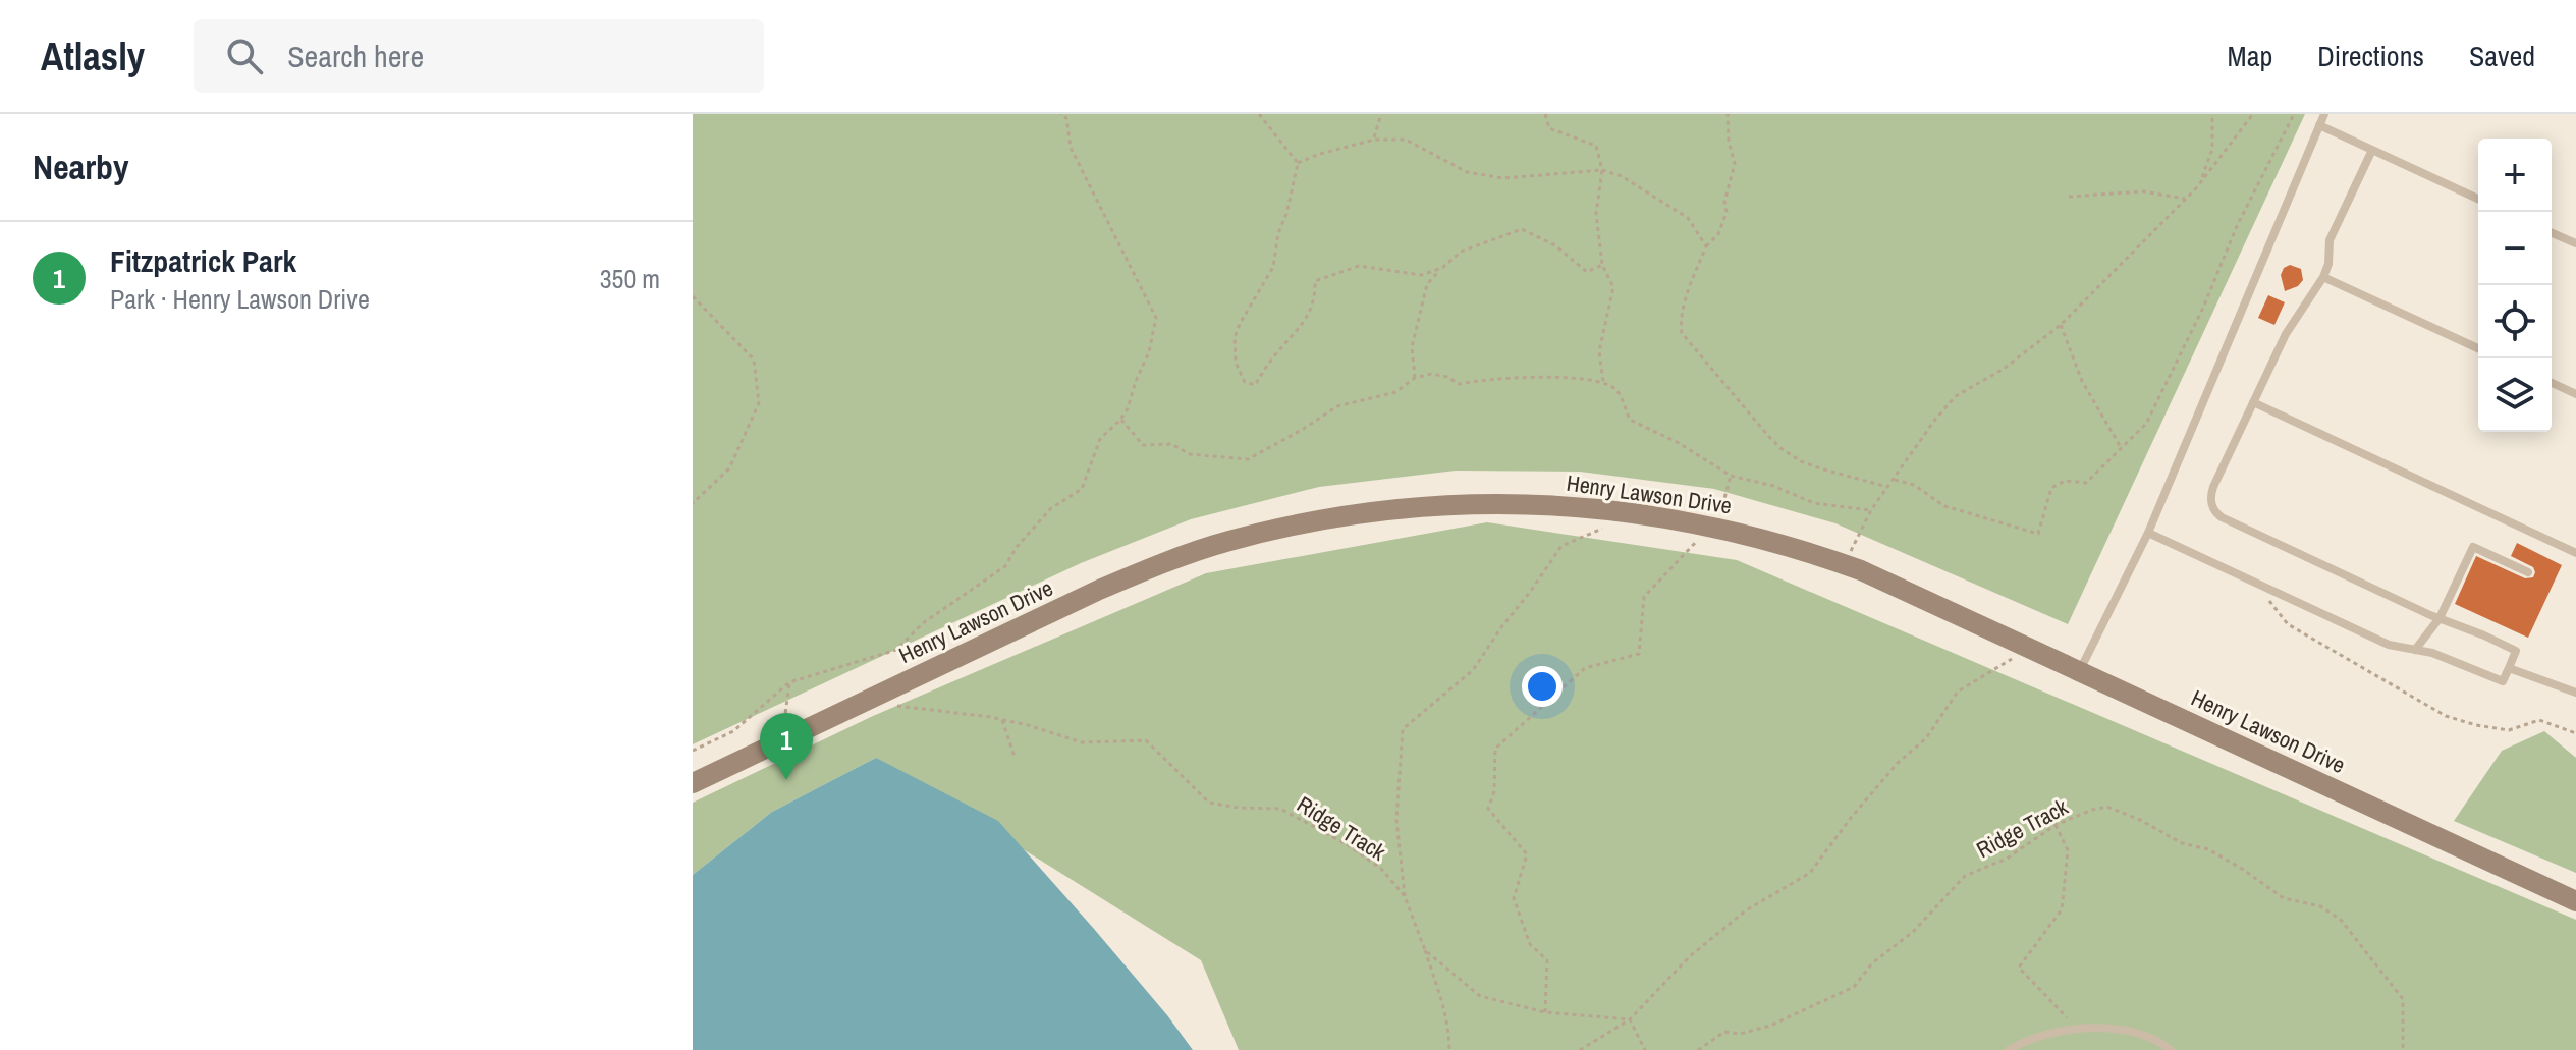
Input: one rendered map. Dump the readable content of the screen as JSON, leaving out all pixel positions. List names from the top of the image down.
{
  "streets": {
    "main road": ["Henry Lawson Drive"],
    "path": ["Ridge Track"]
  },
  "page": {
    "header": "Atlasly",
    "search": "Search here",
    "nav": ["Map", "Directions", "Saved"],
    "heading": "Nearby",
    "map_buttons": ["+", "−"],
    "list": [
      {
        "mark": "1",
        "name": "Fitzpatrick Park",
        "note": "Park · Henry Lawson Drive",
        "value": "350 m"
      }
    ],
    "pins": "1"
  }
}
